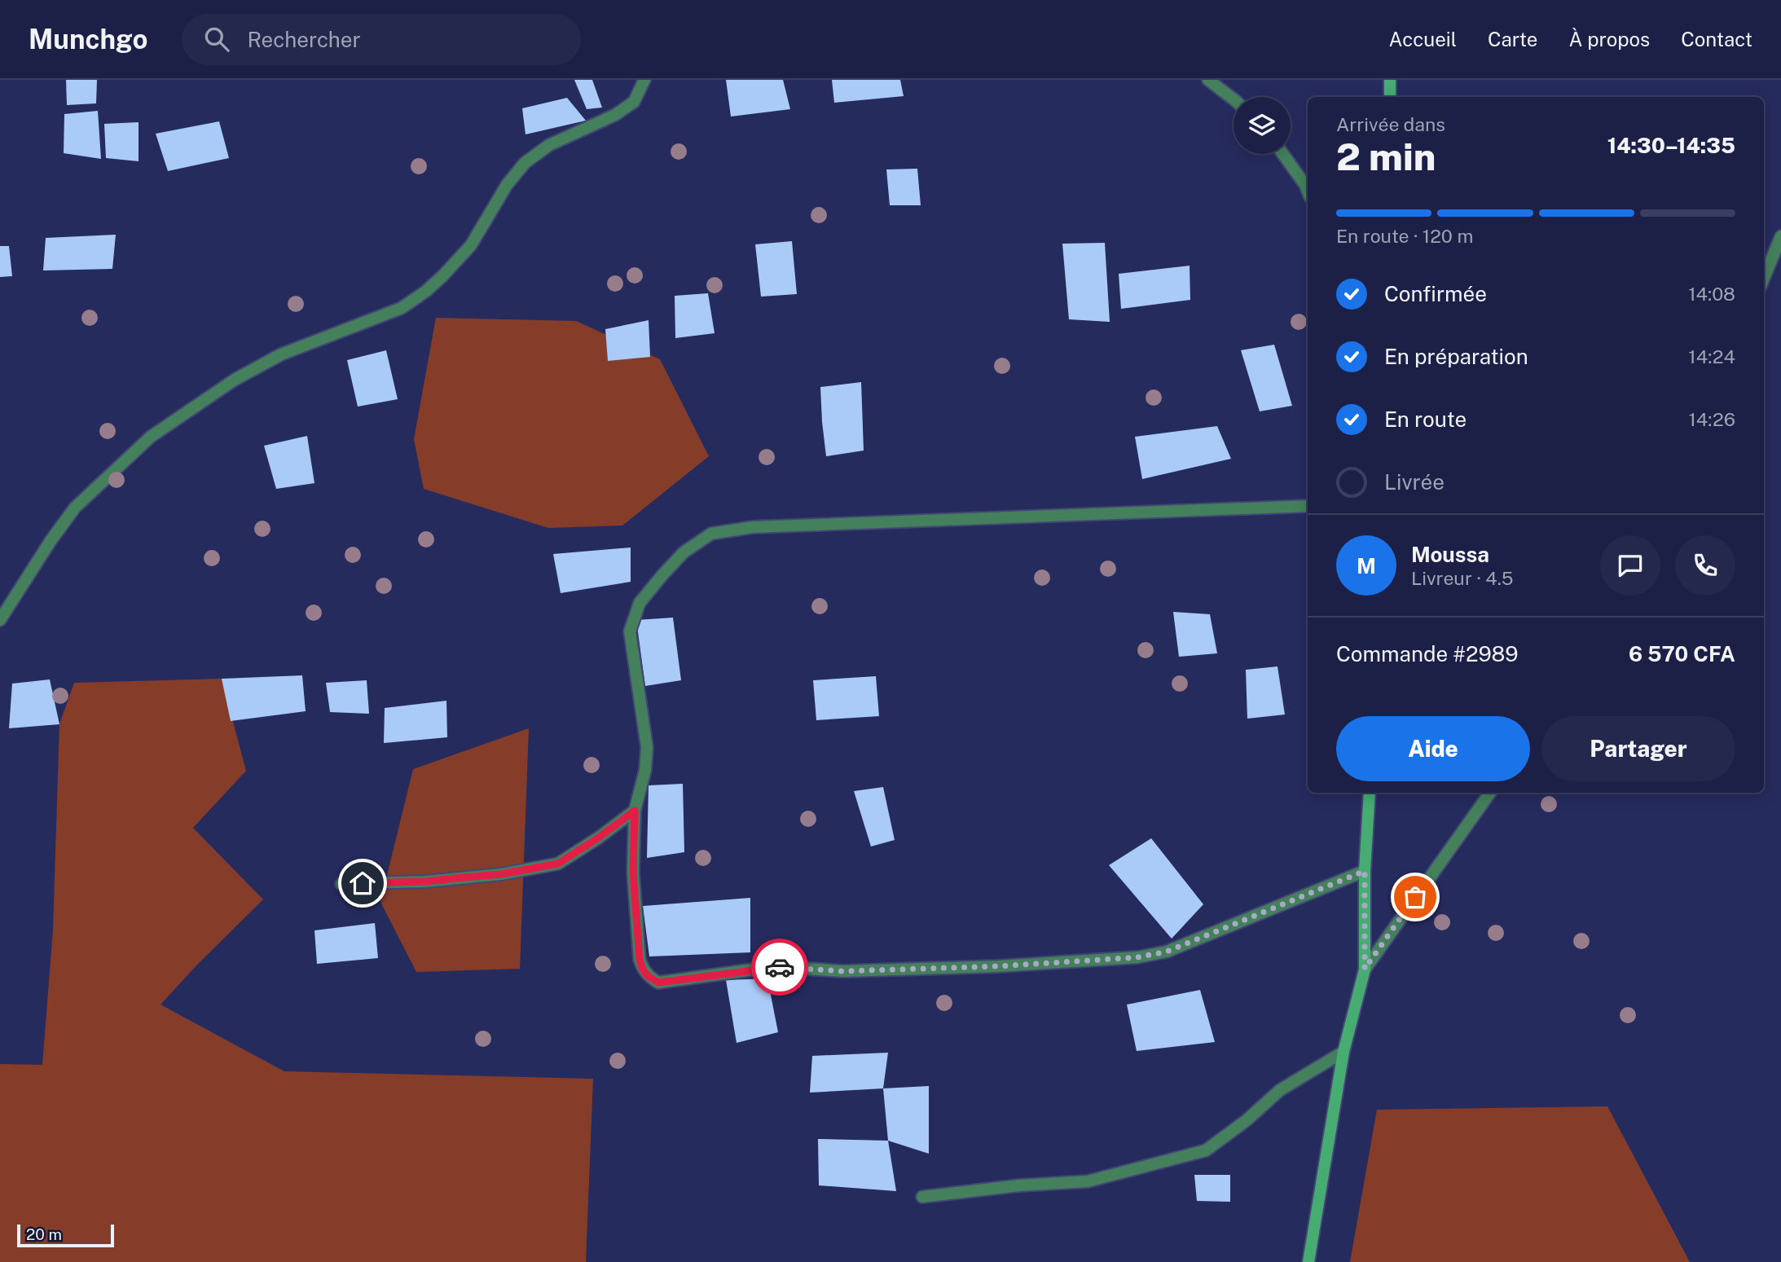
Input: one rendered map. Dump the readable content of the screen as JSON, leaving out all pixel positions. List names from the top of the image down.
{
  "scale_bar": "20 m",
  "page": {
    "header": "Munchgo",
    "search": "Rechercher",
    "nav": [
      "Accueil",
      "Carte",
      "À propos",
      "Contact"
    ],
    "heading": ["2 min", "Arrivée dans", "14:30–14:35"],
    "panel": [
      "Moussa",
      "Livreur · 4.5",
      "Commande #2989",
      "6 570 CFA"
    ],
    "bar": "En route · 120 m",
    "list": [
      ["Confirmée", "14:08"],
      ["En préparation", "14:24"],
      ["En route", "14:26"],
      "Livrée"
    ],
    "round": "M",
    "buttons": ["Aide", "Partager"],
    "scale": "20 m"
  }
}
